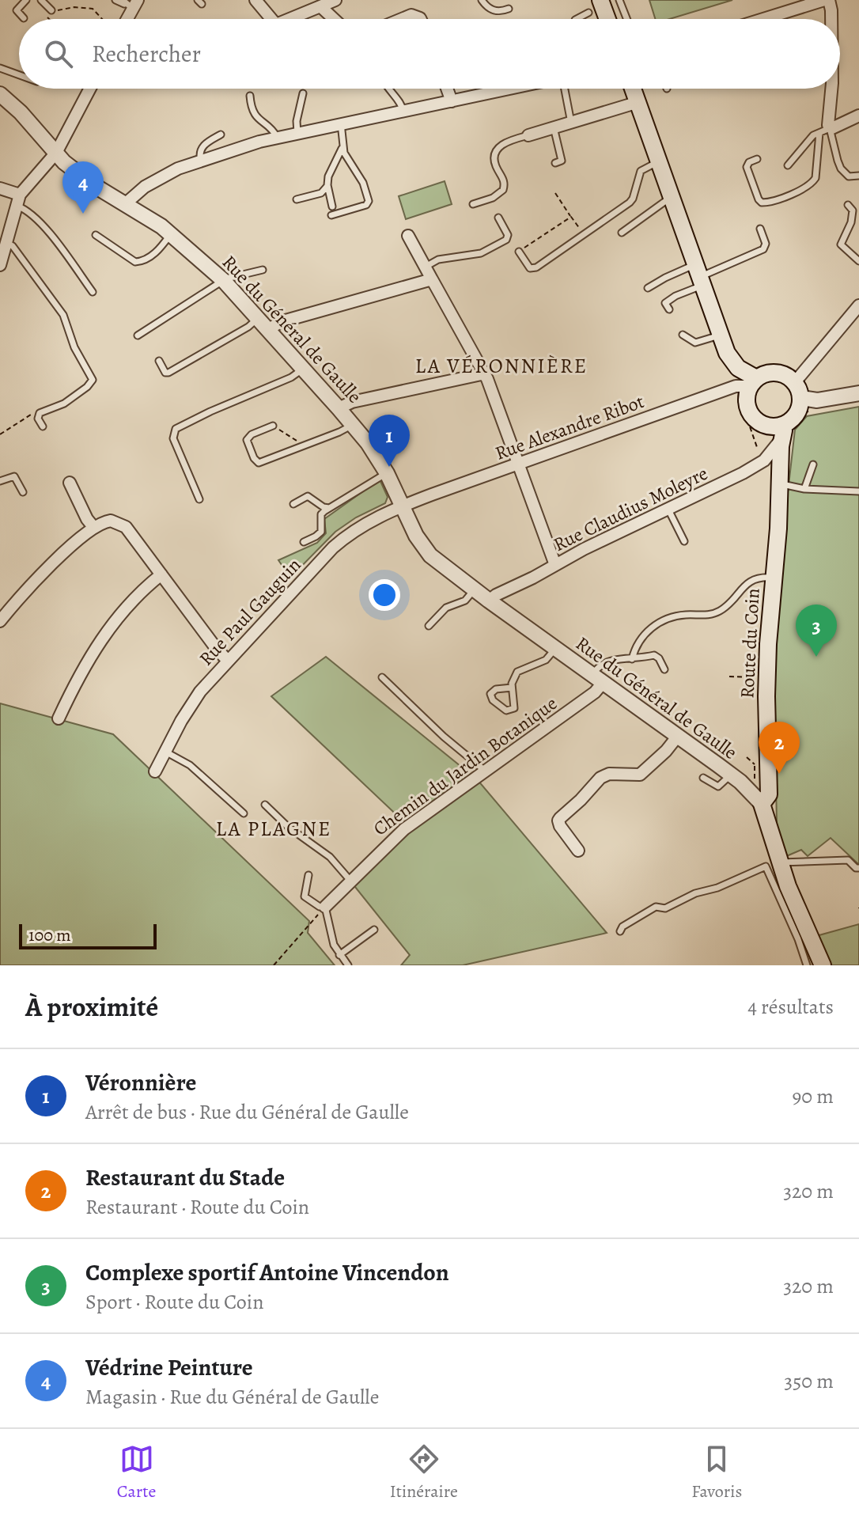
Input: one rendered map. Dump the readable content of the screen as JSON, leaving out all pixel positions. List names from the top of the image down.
{
  "streets": {
    "main road": ["Route du Coin"],
    "street": [
      "Rue du Général de Gaulle",
      "Rue Alexandre Ribot",
      "Rue Claudius Moleyre",
      "Rue Paul Gauguin",
      "Chemin du Jardin Botanique"
    ]
  },
  "crossings": [
    ["Rue du Général de Gaulle", "Rue Alexandre Ribot"],
    ["Rue du Général de Gaulle", "Rue Claudius Moleyre"],
    ["Rue du Général de Gaulle", "Rue Paul Gauguin"],
    ["Rue du Général de Gaulle", "Route du Coin"],
    ["Rue du Général de Gaulle", "Chemin du Jardin Botanique"],
    ["Rue Alexandre Ribot", "Rue Paul Gauguin"],
    ["Rue Claudius Moleyre", "Route du Coin"]
  ],
  "districts": ["LA VÉRONNIÈRE", "LA PLAGNE"],
  "scale_bar": "100 m",
  "page": {
    "search": "Rechercher",
    "pins": [
      "4",
      "1",
      "3",
      "2"
    ],
    "scale": "100 m",
    "heading": ["À proximité", "4 résultats"],
    "list": [
      {
        "mark": "1",
        "name": "Véronnière",
        "note": "Arrêt de bus · Rue du Général de Gaulle",
        "value": "90 m"
      },
      {
        "mark": "2",
        "name": "Restaurant du Stade",
        "note": "Restaurant · Route du Coin",
        "value": "320 m"
      },
      {
        "mark": "3",
        "name": "Complexe sportif Antoine Vincendon",
        "note": "Sport · Route du Coin",
        "value": "320 m"
      },
      {
        "mark": "4",
        "name": "Védrine Peinture",
        "note": "Magasin · Rue du Général de Gaulle",
        "value": "350 m"
      }
    ],
    "nav": ["Carte", "Itinéraire", "Favoris"]
  }
}
